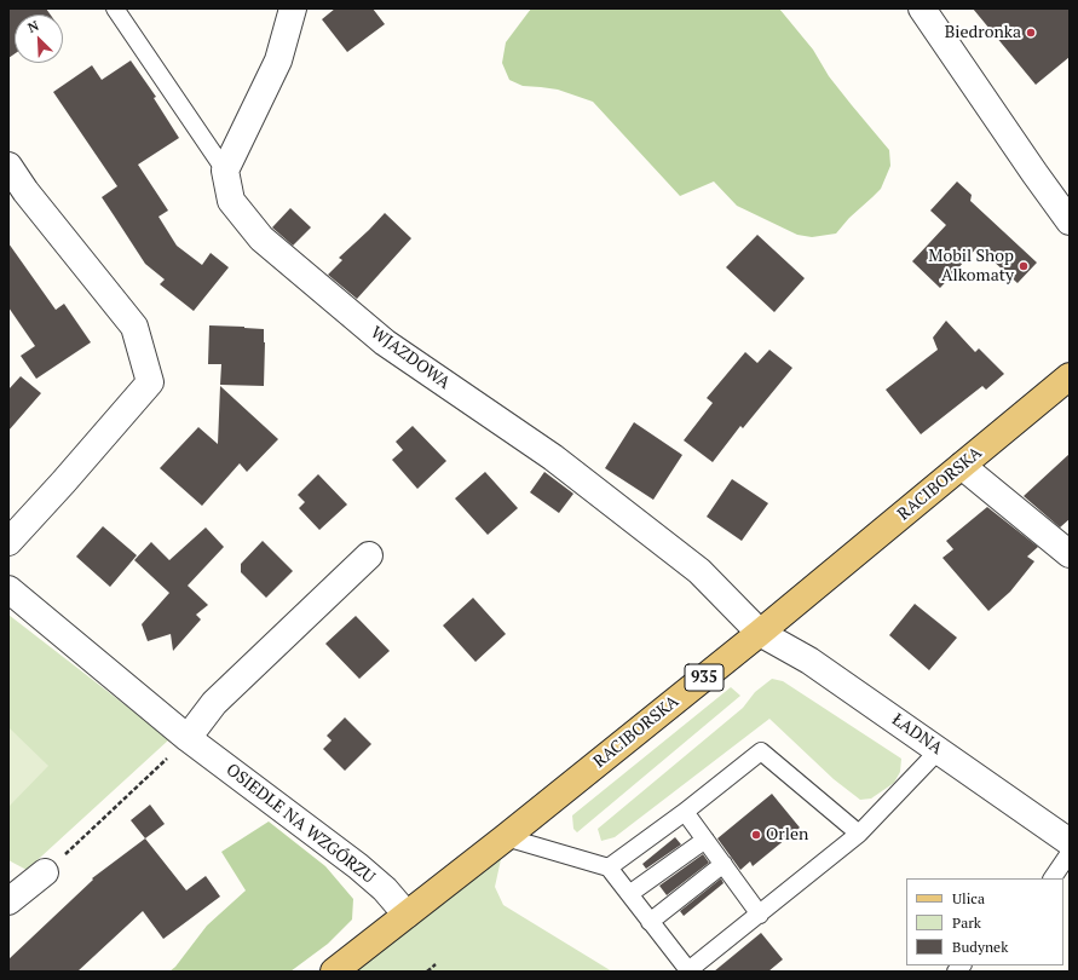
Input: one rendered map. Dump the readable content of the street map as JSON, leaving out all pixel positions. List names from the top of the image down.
{
  "streets": {
    "main road": ["RACIBORSKA", "935"],
    "street": ["WJAZDOWA", "ŁADNA", "OSIEDLE NA WZGÓRZU"]
  },
  "crossings": [
    ["WJAZDOWA", "RACIBORSKA"],
    ["WJAZDOWA", "ŁADNA"],
    ["RACIBORSKA", "ŁADNA"],
    ["RACIBORSKA", "OSIEDLE NA WZGÓRZU"]
  ],
  "places": ["Biedronka", "Mobil Shop Alkomaty", "Orlen"],
  "legend": ["Ulica", "Park", "Budynek"],
  "north": "top left"
}
